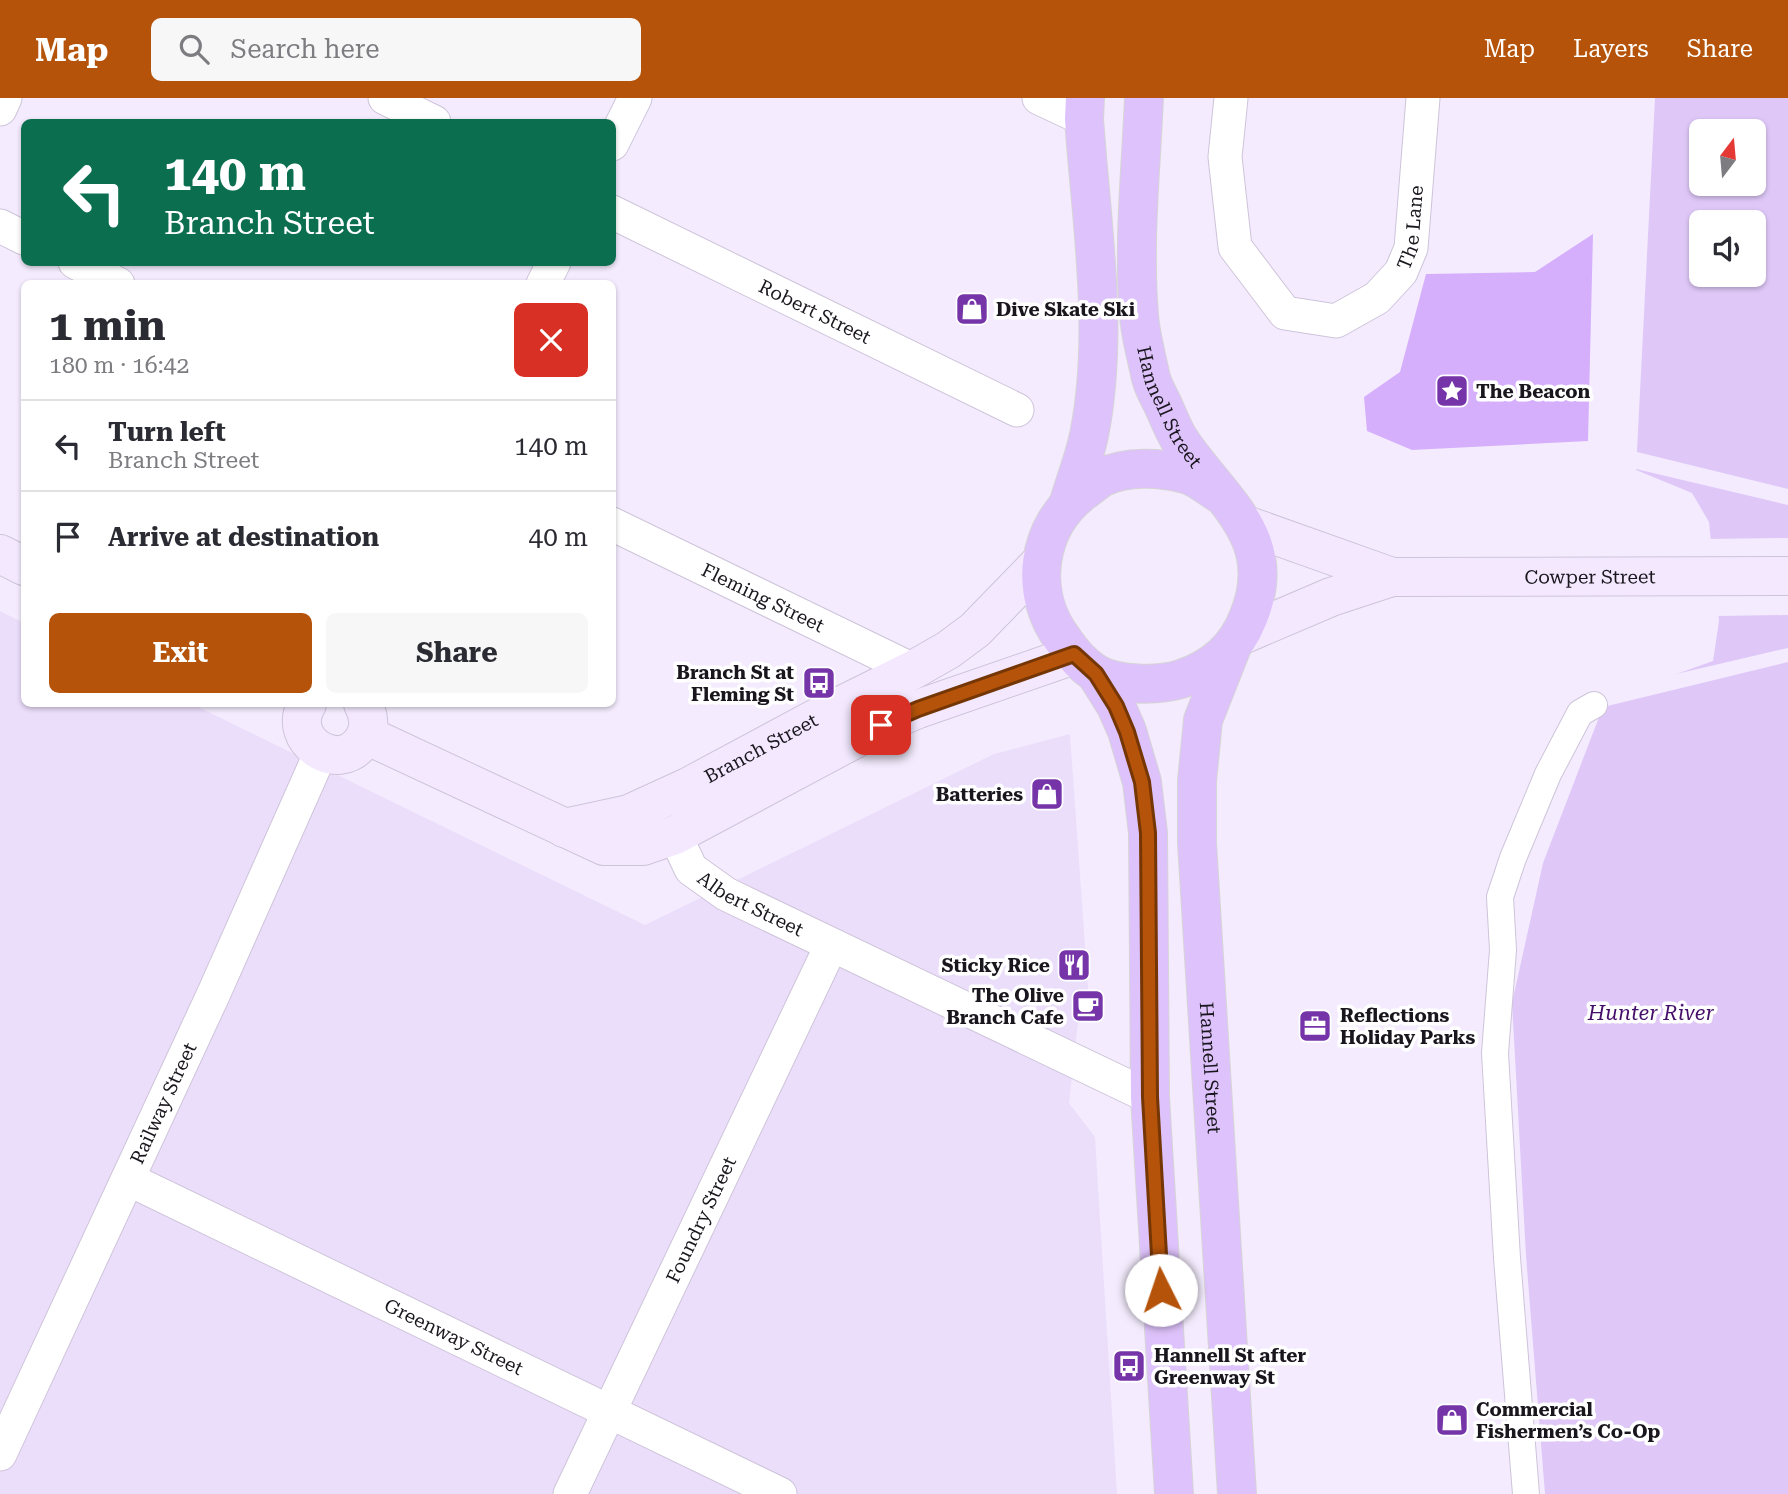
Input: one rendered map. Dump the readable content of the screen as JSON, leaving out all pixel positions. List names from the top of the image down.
{
  "streets": {
    "highway": ["Hannell Street"],
    "main road": ["Cowper Street", "Branch Street"],
    "street": [
      "The Lane",
      "Robert Street",
      "Fleming Street",
      "Albert Street",
      "Railway Street",
      "Foundry Street",
      "Greenway Street"
    ]
  },
  "crossings": [
    ["Hannell Street", "Cowper Street"],
    ["Hannell Street", "Branch Street"],
    ["Cowper Street", "Branch Street"],
    ["Fleming Street", "Branch Street"],
    ["Branch Street", "Albert Street"],
    ["Albert Street", "Foundry Street"],
    ["Railway Street", "Greenway Street"],
    ["Foundry Street", "Greenway Street"]
  ],
  "water": ["Hunter River"],
  "places": {
    "shop": ["Dive Skate Ski", "Batteries", "Commercial Fishermen’s Co-Op"],
    "place": ["The Beacon"],
    "bus stop": ["Branch St at Fleming St", "Hannell St after Greenway St"],
    "restaurant": ["Sticky Rice"],
    "cafe": ["The Olive Branch Cafe"],
    "office": ["Reflections Holiday Parks"]
  },
  "north": "top",
  "page": {
    "header": "Map",
    "search": "Search here",
    "nav": ["Map", "Layers", "Share"],
    "turn": ["140 m", "Branch Street"],
    "heading": ["1 min", "180 m · 16:42"],
    "list": [
      {
        "name": "Turn left",
        "note": "Branch Street",
        "value": "140 m"
      },
      {
        "name": "Arrive at destination",
        "value": "40 m"
      }
    ],
    "buttons": ["Exit", "Share"]
  }
}
